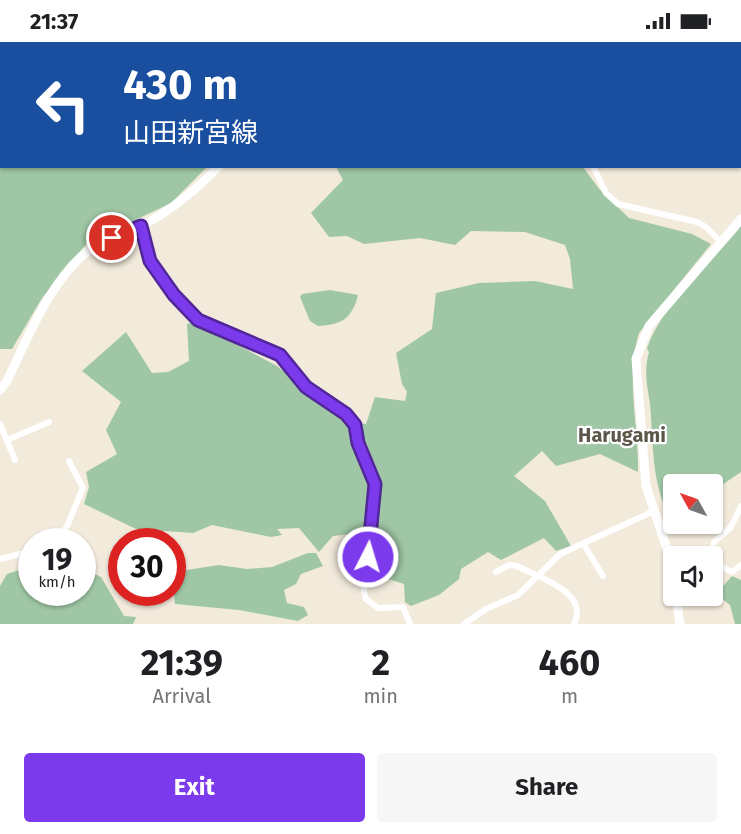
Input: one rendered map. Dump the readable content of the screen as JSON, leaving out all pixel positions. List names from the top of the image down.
{
  "districts": ["Harugami"],
  "north": "top left",
  "page": {
    "status": "21:37",
    "turn": ["430 m", "山田新宮線"],
    "speed": "19 km/h",
    "limit": "30",
    "eta": [
      "21:39",
      "Arrival",
      "2",
      "min",
      "460",
      "m"
    ],
    "buttons": ["Exit", "Share"]
  }
}
